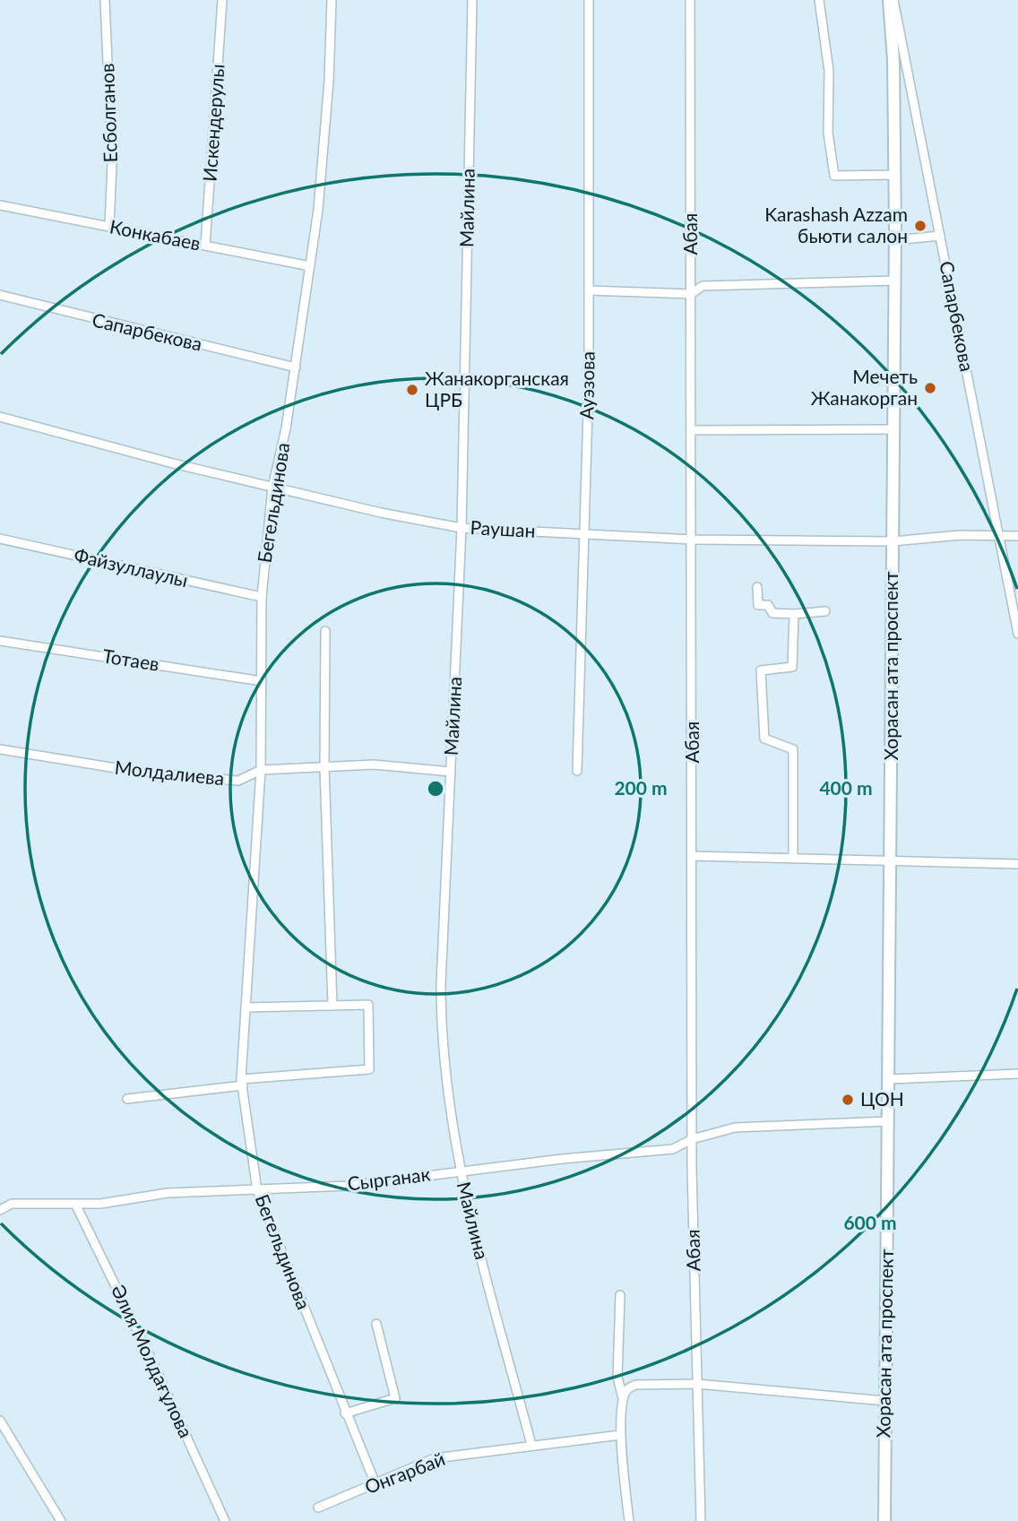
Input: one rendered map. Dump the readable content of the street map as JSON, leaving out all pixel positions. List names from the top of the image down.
{
  "streets": {
    "main road": ["Хорасан ата проспект"],
    "street": [
      "Есболганов",
      "Искендерулы",
      "Майлина",
      "Абая",
      "Конкабаев",
      "Сапарбекова",
      "Ауэзова",
      "Бегельдинова",
      "Раушан",
      "Файзуллаулы",
      "Тотаев",
      "Молдалиева",
      "Сырганак",
      "Әлия Молдағұлова",
      "Онгарбай"
    ]
  },
  "crossings": [
    ["Есболганов", "Конкабаев"],
    ["Искендерулы", "Конкабаев"],
    ["Майлина", "Раушан"],
    ["Майлина", "Молдалиева"],
    ["Майлина", "Сырганак"],
    ["Майлина", "Онгарбай"],
    ["Абая", "Раушан"],
    ["Абая", "Сырганак"],
    ["Конкабаев", "Бегельдинова"],
    ["Сапарбекова", "Бегельдинова"],
    ["Сапарбекова", "Раушан"],
    ["Сапарбекова", "Хорасан ата проспект"],
    ["Ауэзова", "Раушан"],
    ["Бегельдинова", "Раушан"],
    ["Бегельдинова", "Файзуллаулы"],
    ["Бегельдинова", "Тотаев"],
    ["Бегельдинова", "Молдалиева"],
    ["Бегельдинова", "Сырганак"],
    ["Бегельдинова", "Онгарбай"],
    ["Раушан", "Хорасан ата проспект"],
    ["Хорасан ата проспект", "Сырганак"],
    ["Сырганак", "Әлия Молдағұлова"]
  ],
  "places": [
    "Karashash Azzam бьюти салон",
    "Мечеть Жанакорган",
    "Жанакорганская ЦРБ",
    "ЦОН"
  ],
  "rings": ["200 m", "400 m", "600 m"]
}
